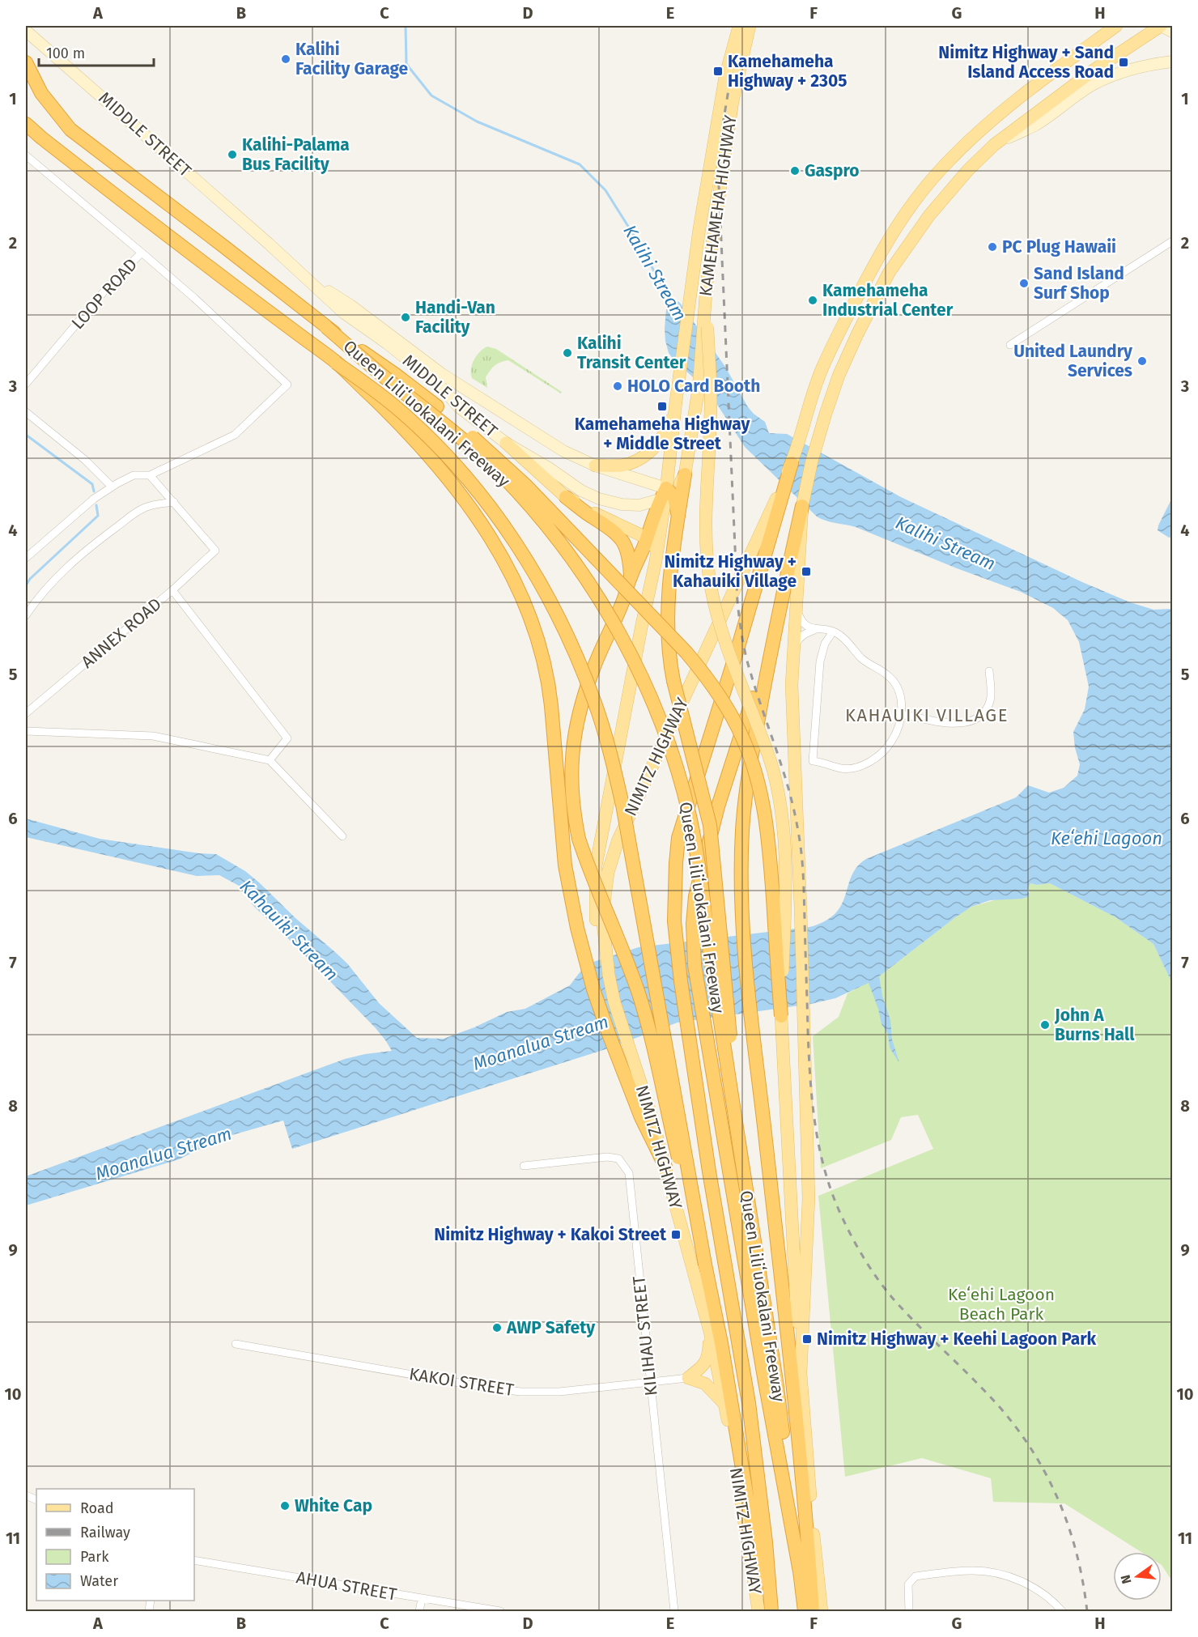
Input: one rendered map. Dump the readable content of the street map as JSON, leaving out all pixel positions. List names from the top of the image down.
{
  "streets": {
    "highway": ["Queen Liliʻuokalani Freeway"],
    "main road": ["MIDDLE STREET", "KAMEHAMEHA HIGHWAY", "NIMITZ HIGHWAY"],
    "street": [
      "LOOP ROAD",
      "ANNEX ROAD",
      "KILIHAU STREET",
      "KAKOI STREET",
      "AHUA STREET"
    ]
  },
  "crossings": [
    ["KILIHAU STREET", "KAKOI STREET"]
  ],
  "districts": ["KAHAUIKI VILLAGE"],
  "water": [
    "Kalihi Stream",
    "Keʻehi Lagoon",
    "Kahauiki Stream",
    "Moanalua Stream"
  ],
  "parks": ["Keʻehi Lagoon Beach Park"],
  "places": {
    "other": [
      "Kalihi Facility Garage",
      "Kalihi-Palama Bus Facility",
      "Gaspro",
      "PC Plug Hawaii",
      "Sand Island Surf Shop",
      "Kamehameha Industrial Center",
      "Handi-Van Facility",
      "Kalihi Transit Center",
      "United Laundry Services",
      "HOLO Card Booth",
      "John A Burns Hall",
      "AWP Safety",
      "White Cap"
    ],
    "transit": [
      "Nimitz Highway + Sand Island Access Road",
      "Kamehameha Highway + 2305",
      "Kamehameha Highway + Middle Street",
      "Nimitz Highway + Kahauiki Village",
      "Nimitz Highway + Kakoi Street",
      "Nimitz Highway + Keehi Lagoon Park"
    ]
  },
  "legend": [
    "Road",
    "Railway",
    "Park",
    "Water"
  ],
  "scale_bar": "100 m",
  "north": "left",
  "grid": {
    "columns": [
      "A",
      "B",
      "C",
      "D",
      "E",
      "F",
      "G",
      "H"
    ],
    "rows": [
      "1",
      "2",
      "3",
      "4",
      "5",
      "6",
      "7",
      "8",
      "9",
      "10",
      "11"
    ]
  }
}
